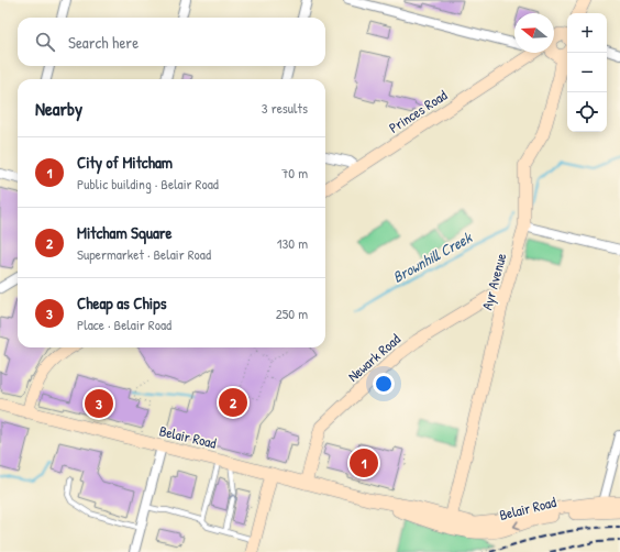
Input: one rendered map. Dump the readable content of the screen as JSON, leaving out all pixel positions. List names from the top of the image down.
{
  "streets": {
    "street": [
      "Princes Road",
      "Ayr Avenue",
      "Newark Road",
      "Belair Road"
    ]
  },
  "crossings": [
    ["Princes Road", "Ayr Avenue"],
    ["Ayr Avenue", "Newark Road"],
    ["Ayr Avenue", "Belair Road"],
    ["Newark Road", "Belair Road"]
  ],
  "water": ["Brownhill Creek"],
  "north": "left",
  "page": {
    "map_buttons": ["+", "−"],
    "search": "Search here",
    "heading": ["Nearby", "3 results"],
    "list": [
      {
        "mark": "1",
        "name": "City of Mitcham",
        "note": "Public building · Belair Road",
        "value": "70 m"
      },
      {
        "mark": "2",
        "name": "Mitcham Square",
        "note": "Supermarket · Belair Road",
        "value": "130 m"
      },
      {
        "mark": "3",
        "name": "Cheap as Chips",
        "note": "Place · Belair Road",
        "value": "250 m"
      }
    ],
    "pins": ["2", "3", "1"]
  }
}
